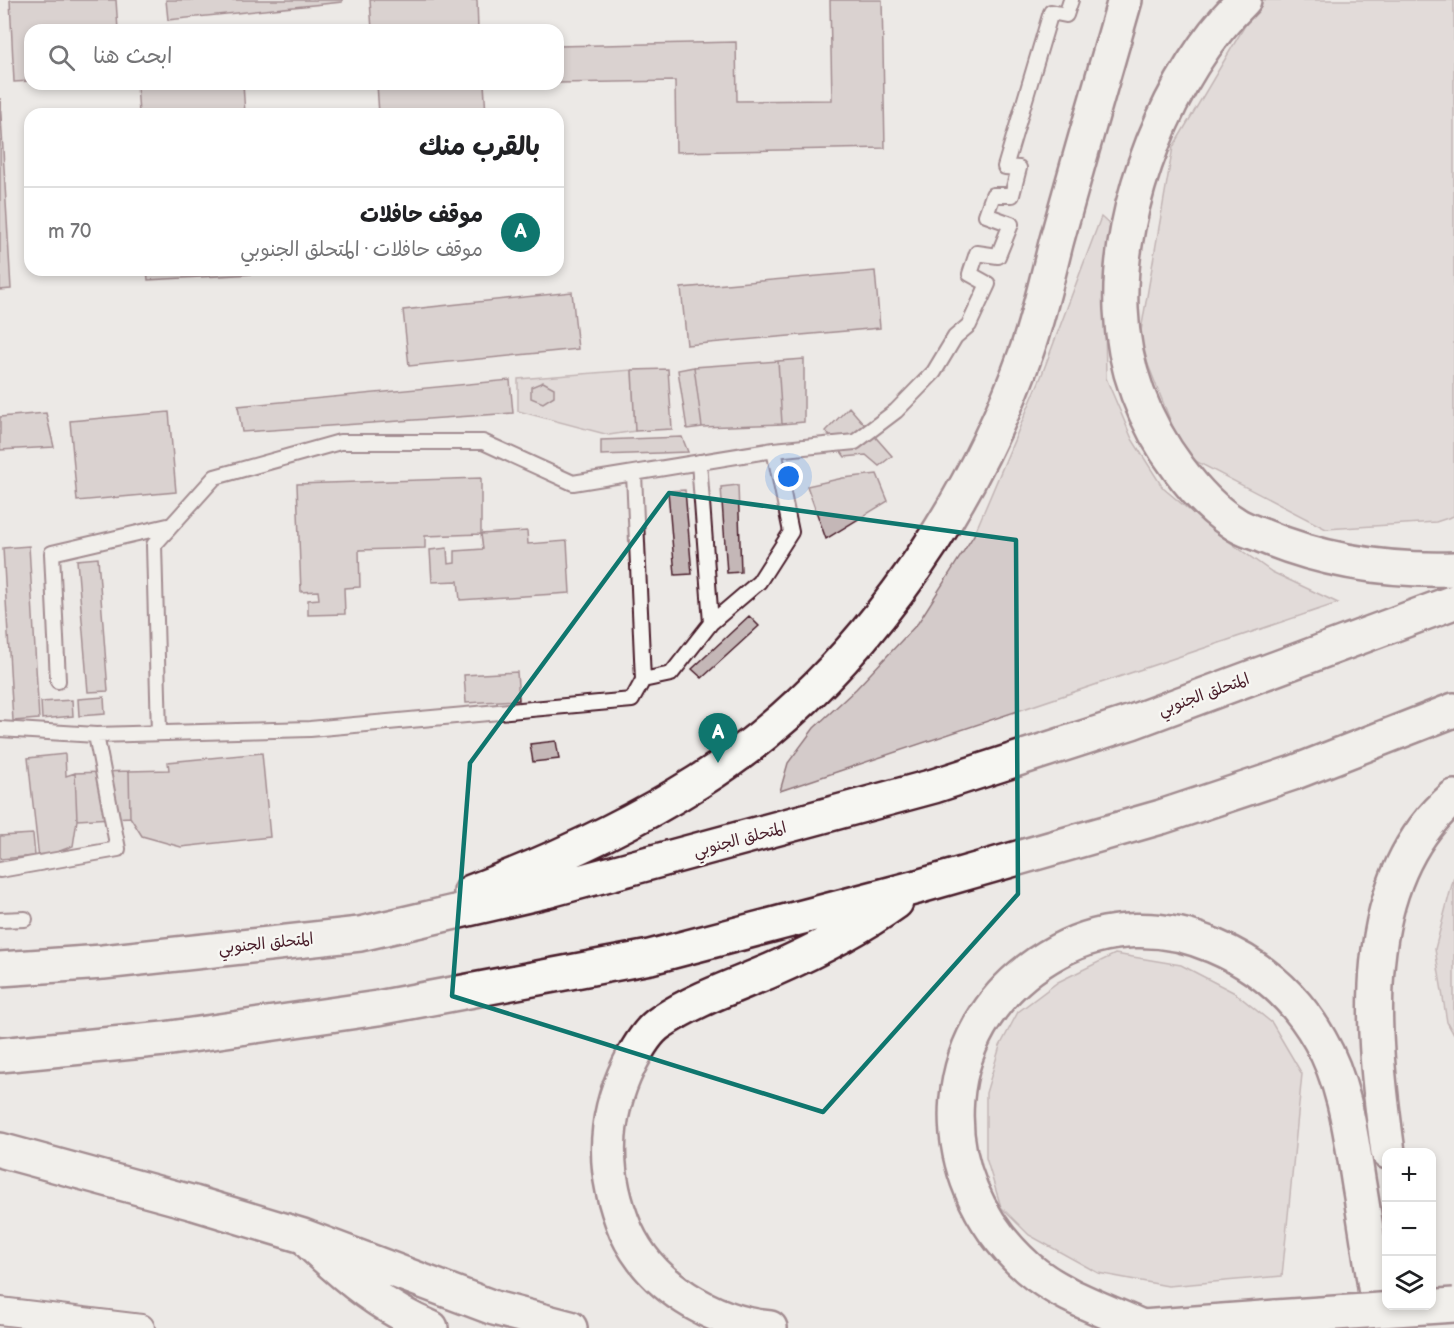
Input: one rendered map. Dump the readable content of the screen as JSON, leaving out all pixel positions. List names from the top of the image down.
{
  "streets": {
    "main road": ["المتحلق الجنوبي"]
  },
  "page": {
    "search": "ابحث هنا",
    "heading": "بالقرب منك",
    "list": [
      {
        "mark": "A",
        "name": "موقف حافلات",
        "note": "موقف حافلات · المتحلق الجنوبي",
        "value": "70 m"
      }
    ],
    "pins": "A",
    "map_buttons": ["+", "−"]
  }
}
